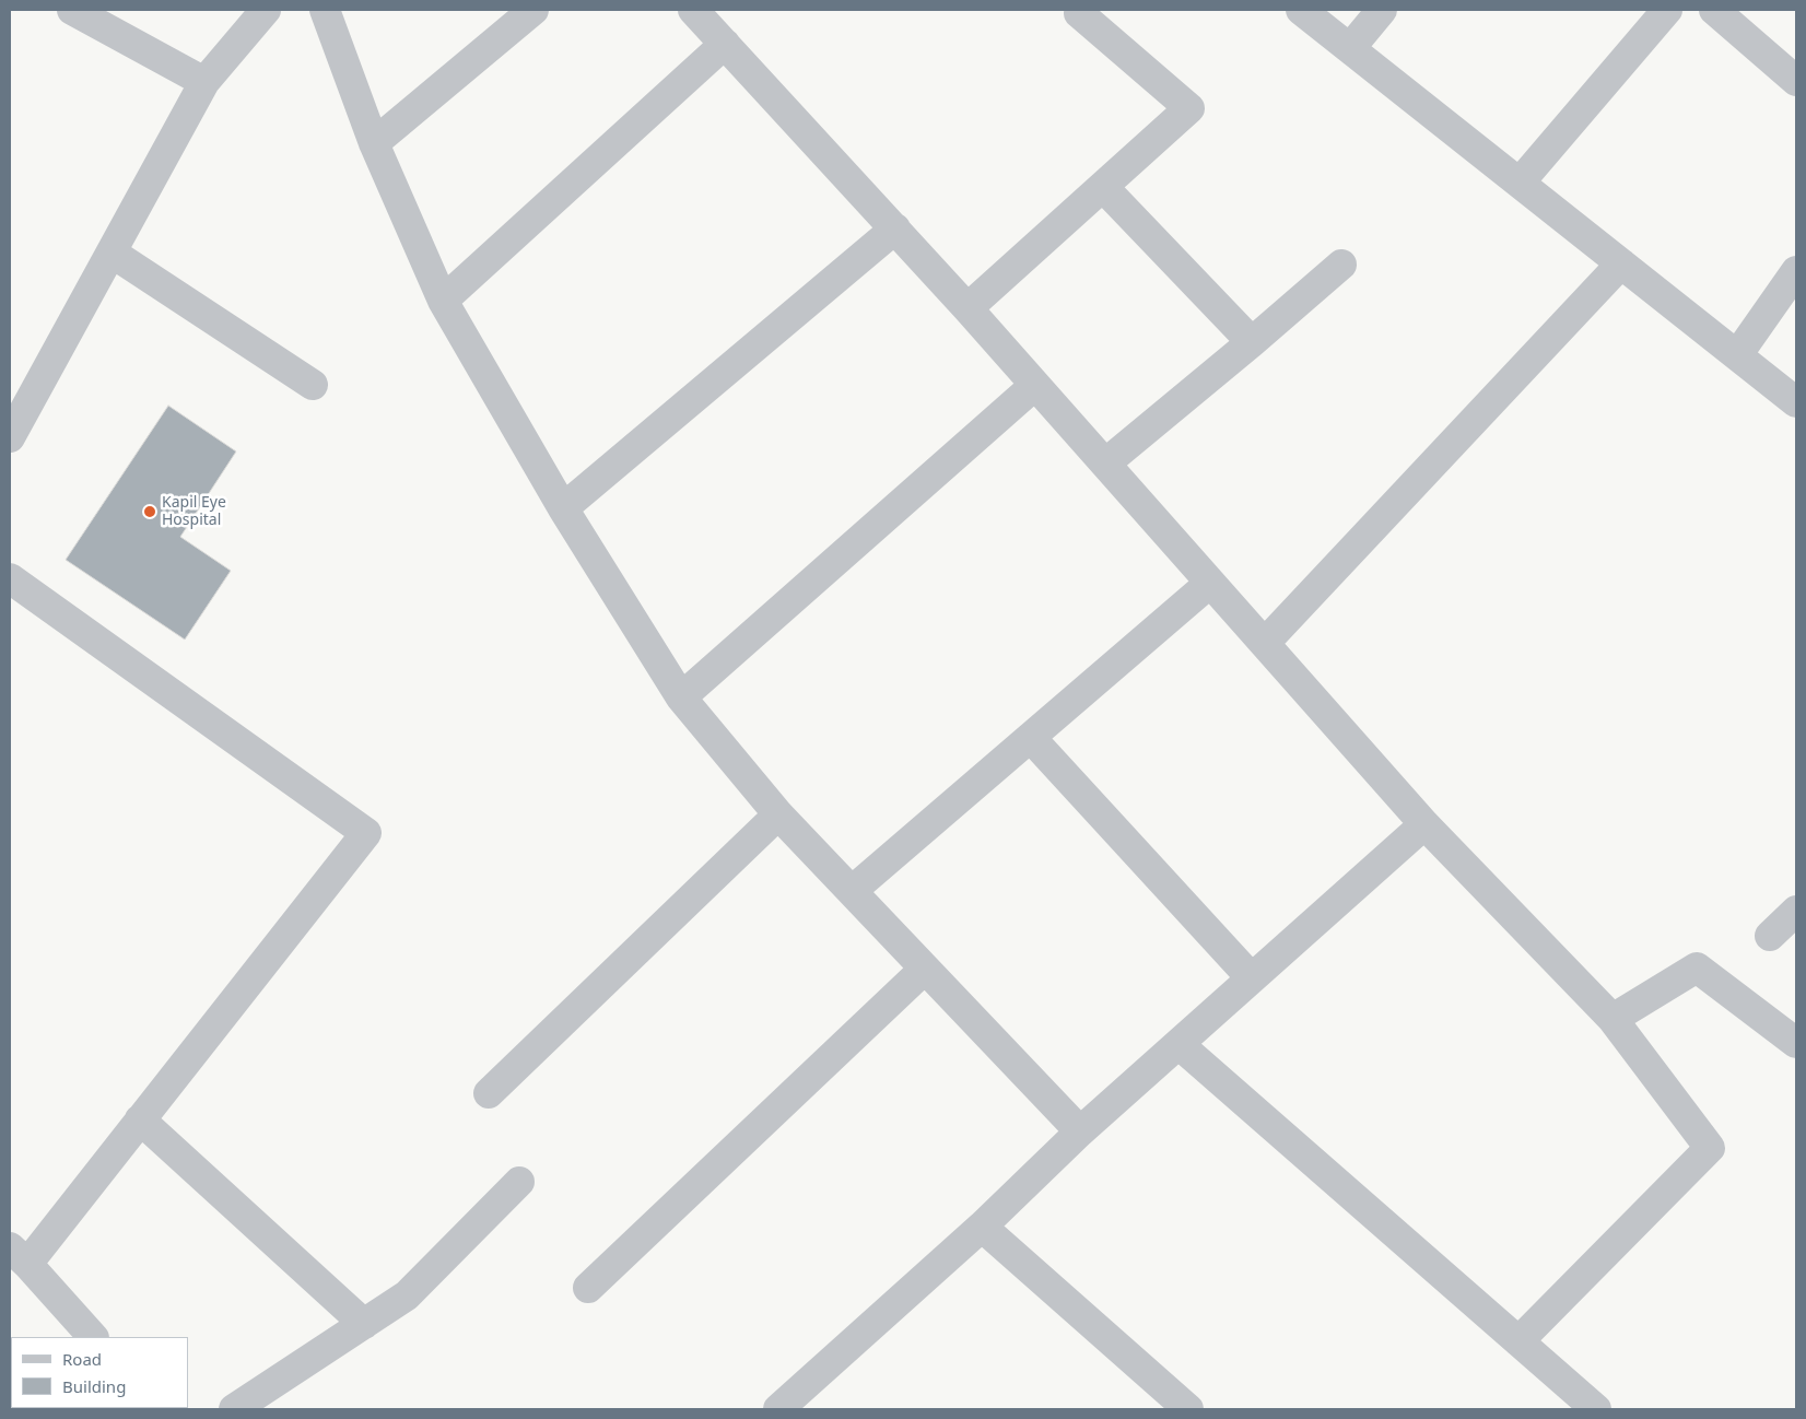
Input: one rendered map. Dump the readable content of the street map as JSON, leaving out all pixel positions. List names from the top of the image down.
{
  "places": ["Kapil Eye Hospital"],
  "legend": ["Road", "Building"]
}
